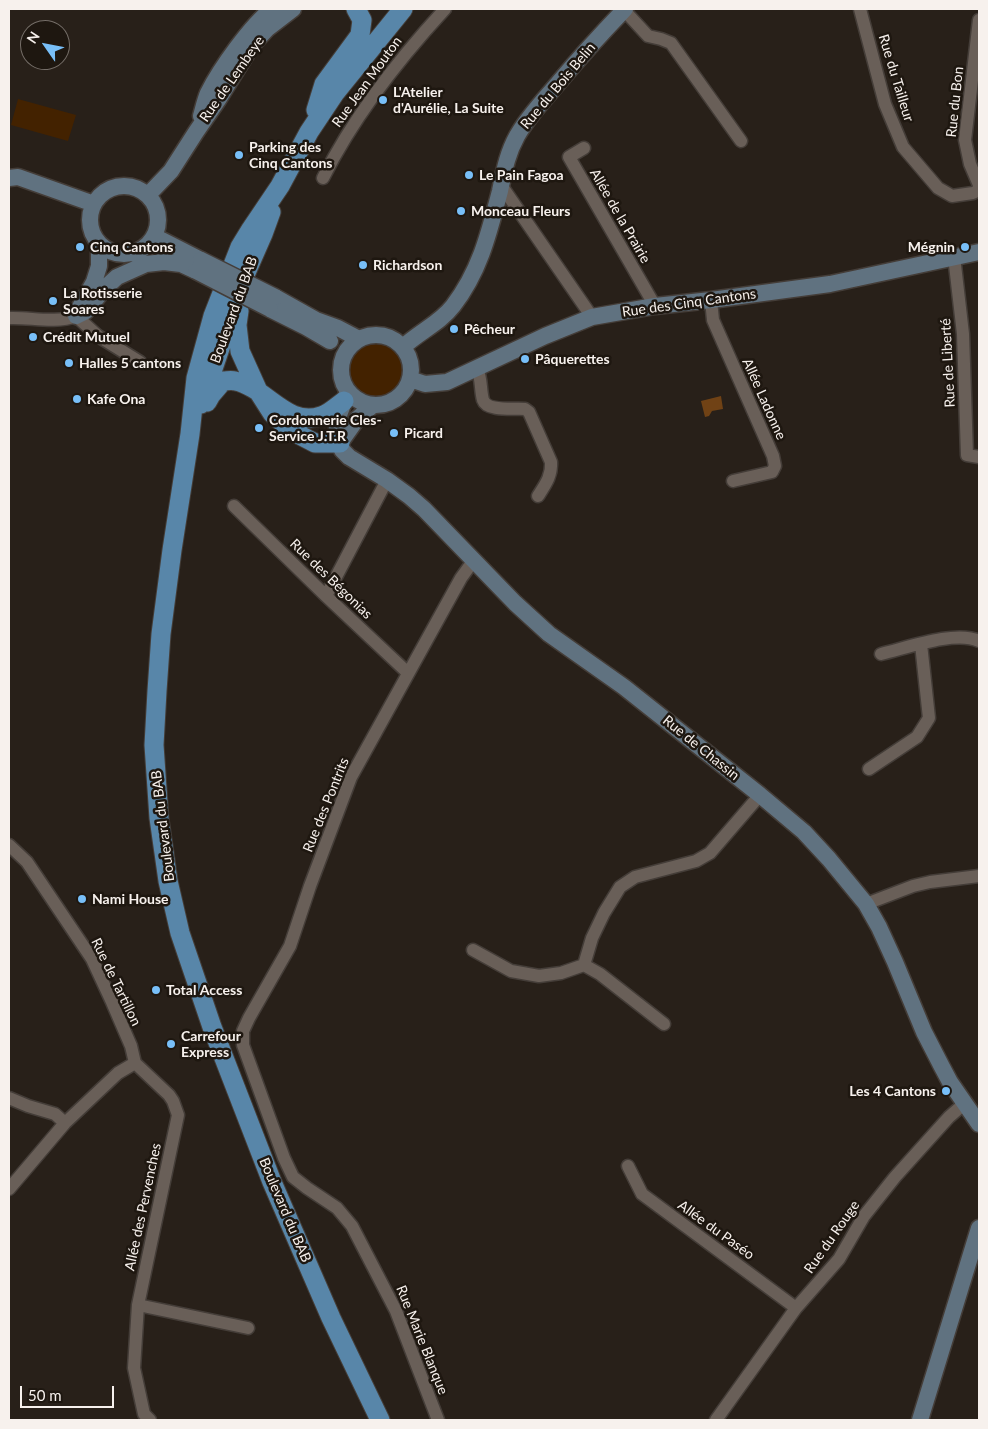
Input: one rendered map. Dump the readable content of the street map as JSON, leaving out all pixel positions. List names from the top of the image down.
{
  "streets": {
    "main road": [
      "Rue de Lembeye",
      "Rue du Bois Belin",
      "Rue des Cinq Cantons",
      "Boulevard du BAB",
      "Rue de Chassin"
    ],
    "street": [
      "Rue du Tailleur",
      "Rue Jean Mouton",
      "Rue du Bon",
      "Allée de la Prairie",
      "Rue de Liberté",
      "Allée Ladonne",
      "Rue des Bégonias",
      "Rue des Pontrits",
      "Rue de Tartillon",
      "Allée des Pervenches",
      "Allée du Paséo",
      "Rue du Rouge",
      "Rue Marie Blanque"
    ]
  },
  "crossings": [
    ["Rue du Bois Belin", "Rue des Cinq Cantons"],
    ["Allée de la Prairie", "Rue des Cinq Cantons"],
    ["Rue des Cinq Cantons", "Rue de Liberté"],
    ["Rue des Cinq Cantons", "Allée Ladonne"],
    ["Rue des Bégonias", "Rue des Pontrits"],
    ["Rue de Chassin", "Rue des Pontrits"],
    ["Rue de Chassin", "Rue du Rouge"],
    ["Rue des Pontrits", "Rue Marie Blanque"],
    ["Rue de Tartillon", "Allée des Pervenches"],
    ["Allée du Paséo", "Rue du Rouge"]
  ],
  "places": [
    "L'Atelier d'Aurélie, La Suite",
    "Parking des Cinq Cantons",
    "Le Pain Fagoa",
    "Monceau Fleurs",
    "Cinq Cantons",
    "Mégnin",
    "Richardson",
    "La Rotisserie Soares",
    "Pêcheur",
    "Crédit Mutuel",
    "Pâquerettes",
    "Halles 5 cantons",
    "Kafe Ona",
    "Cordonnerie Cles- Service J.T.R",
    "Picard",
    "Nami House",
    "Total Access",
    "Carrefour Express",
    "Les 4 Cantons"
  ],
  "scale_bar": "50 m",
  "north": "top left"
}
